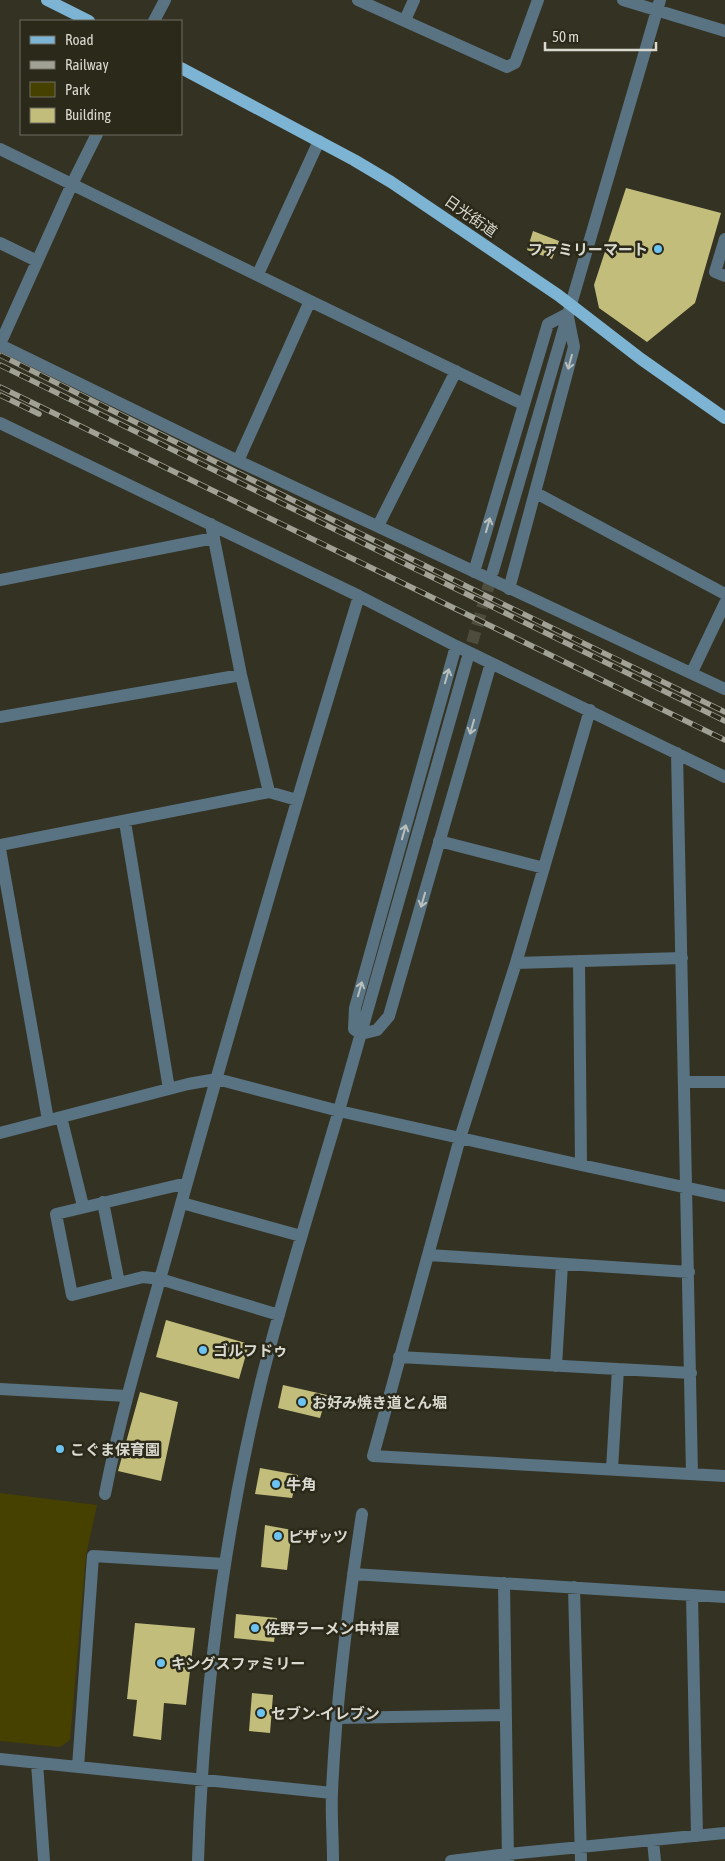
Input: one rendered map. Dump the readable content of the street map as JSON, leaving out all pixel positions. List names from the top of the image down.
{
  "streets": {
    "main road": ["日光街道"]
  },
  "places": [
    "ファミリーマート",
    "ゴルフドゥ",
    "お好み焼き道とん堀",
    "こぐま保育園",
    "牛角",
    "ピザッツ",
    "佐野ラーメン中村屋",
    "キングスファミリー",
    "セブン-イレブン"
  ],
  "legend": [
    "Road",
    "Railway",
    "Park",
    "Building"
  ],
  "scale_bar": "50 m"
}
